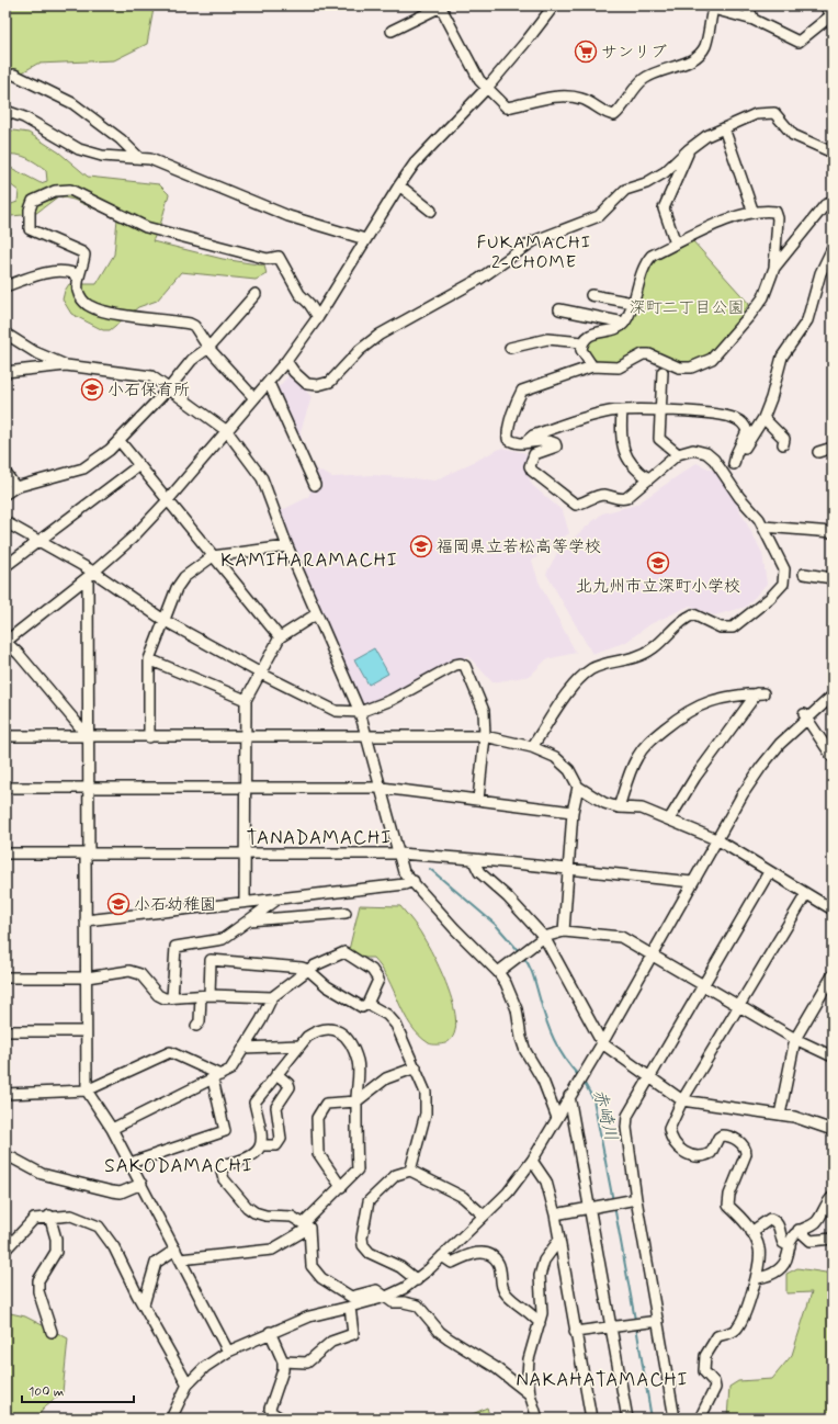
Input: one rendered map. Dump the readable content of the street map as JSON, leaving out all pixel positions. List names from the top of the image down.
{
  "districts": [
    "FUKAMACHI 2-CHOME",
    "KAMIHARAMACHI",
    "TANADAMACHI",
    "SAKODAMACHI",
    "NAKAHATAMACHI"
  ],
  "water": ["赤崎川"],
  "parks": ["深町二丁目公園"],
  "places": {
    "supermarket": ["サンリブ"],
    "school or university": [
      "小石保育所",
      "福岡県立若松高等学校",
      "北九州市立深町小学校",
      "小石幼稚園"
    ]
  },
  "scale_bar": "100 m"
}
